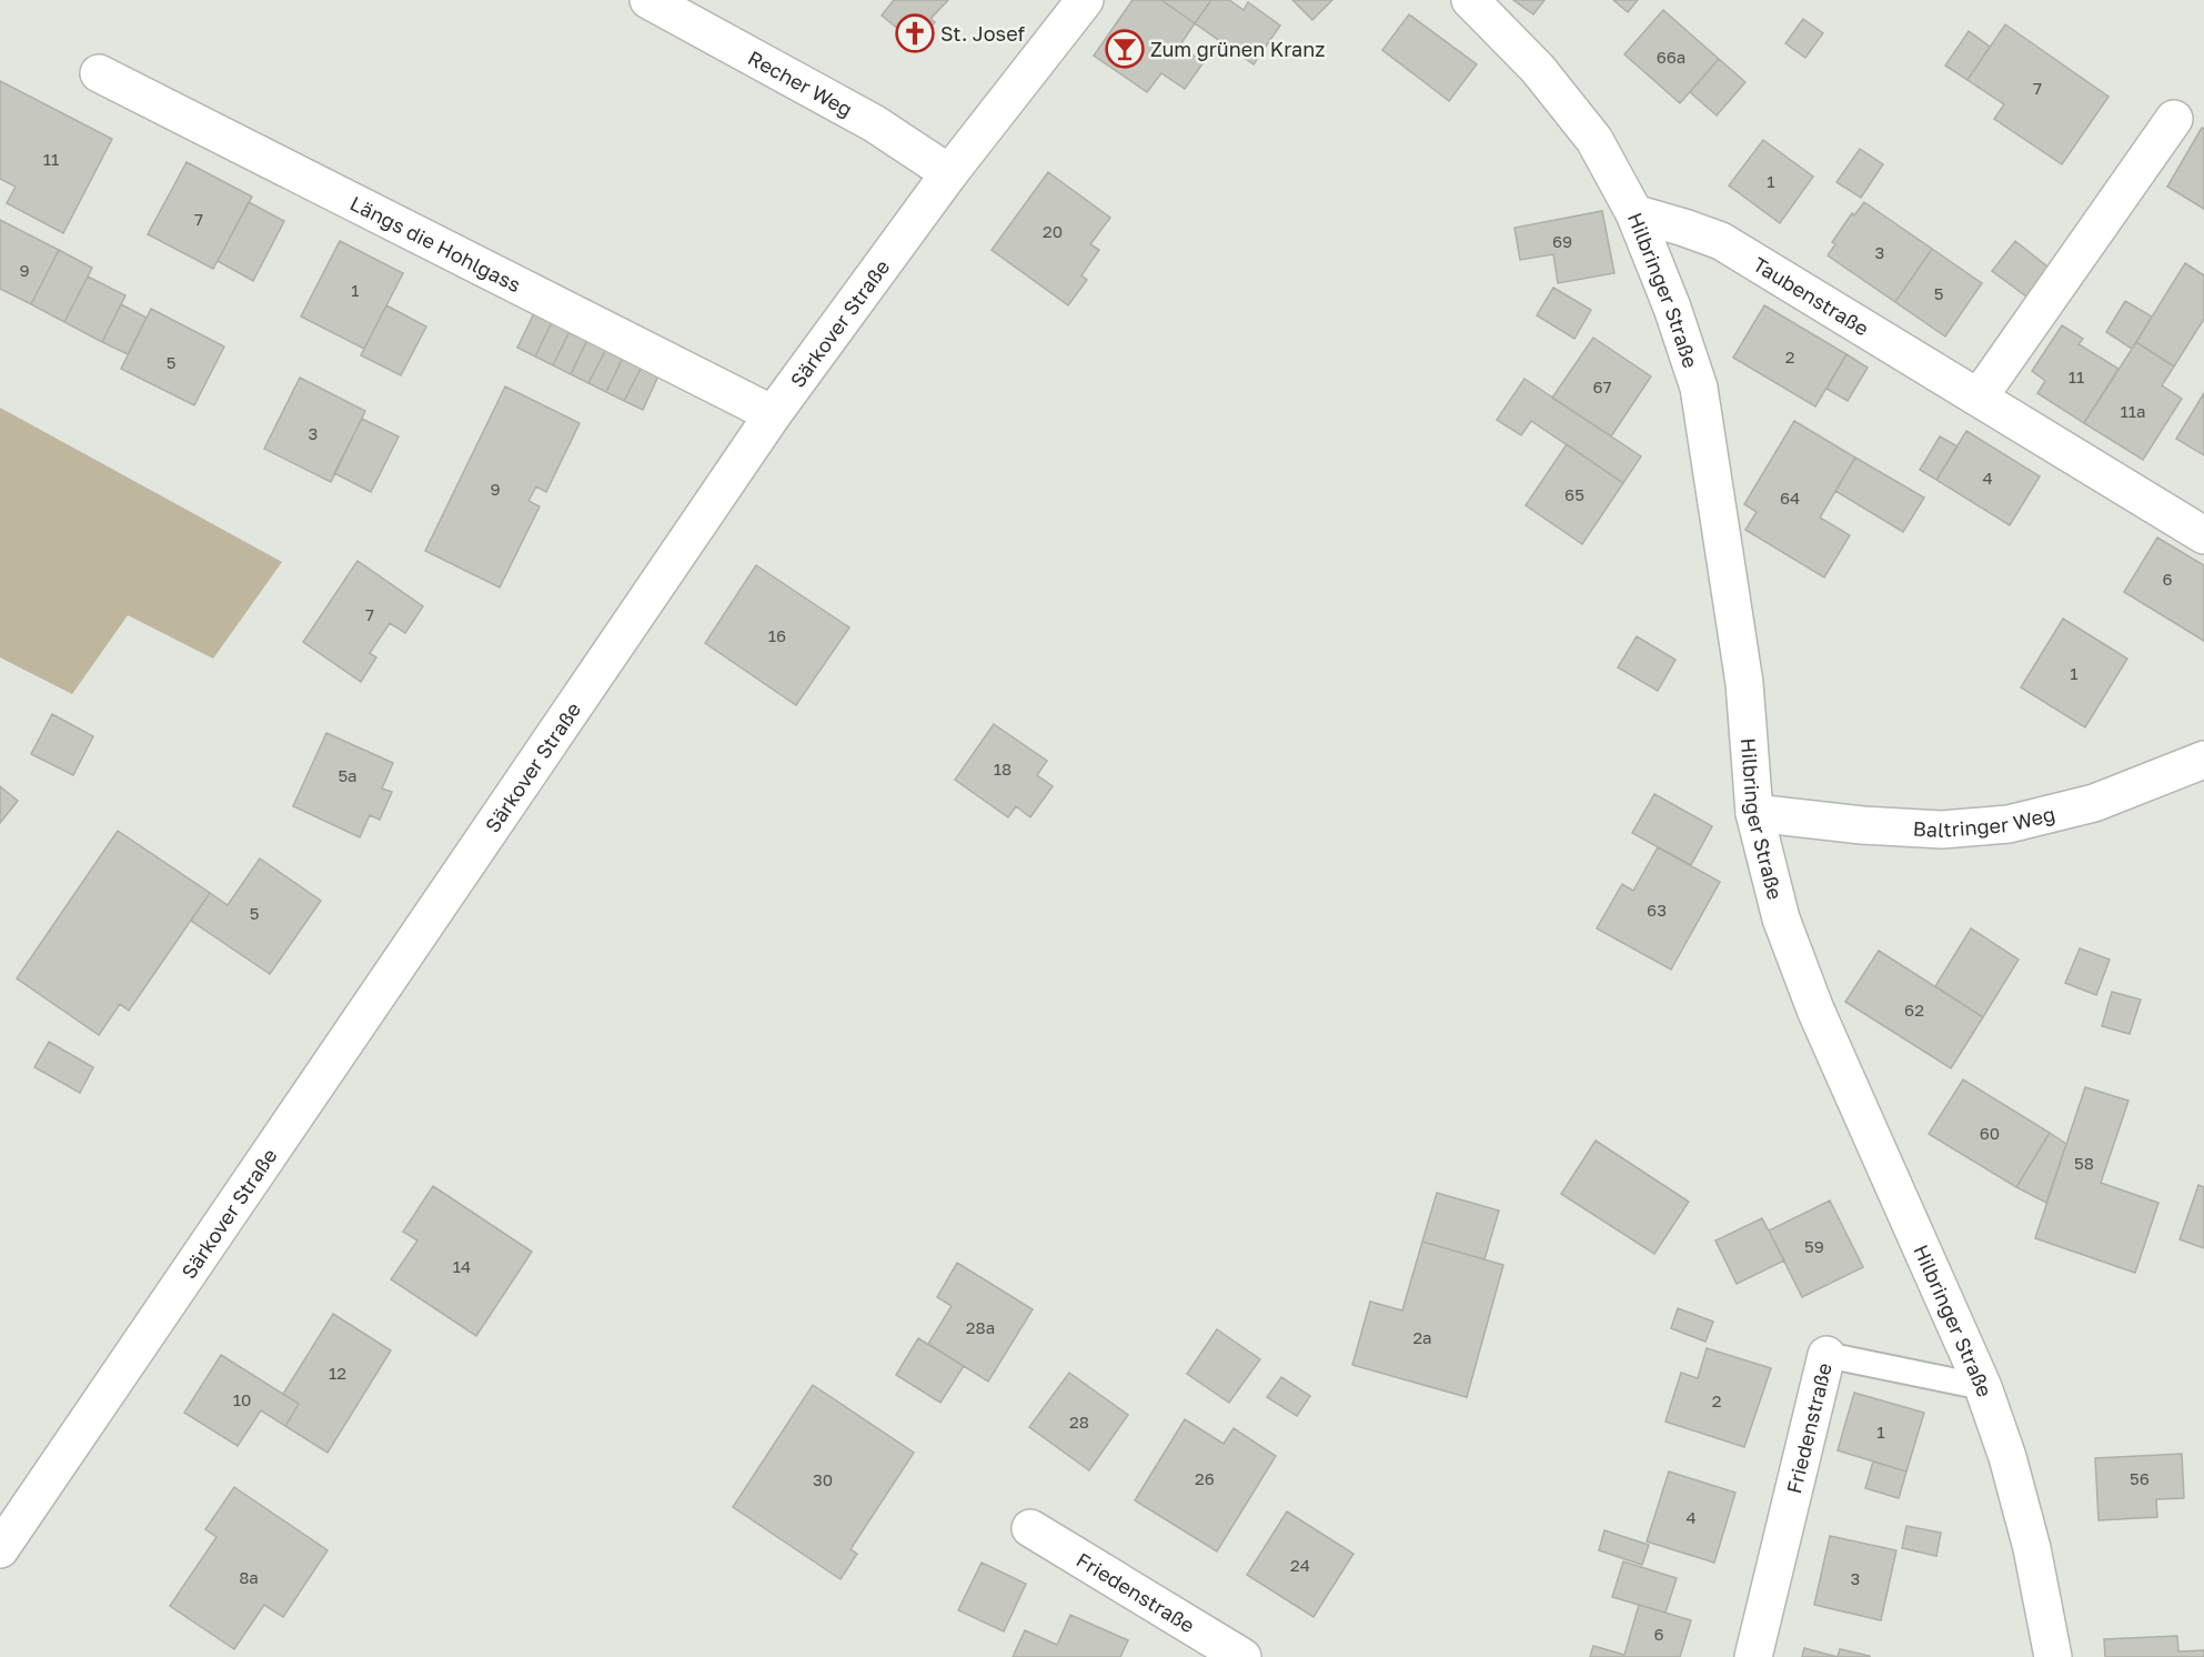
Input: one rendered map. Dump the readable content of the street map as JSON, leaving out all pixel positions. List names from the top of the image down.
{
  "streets": {
    "street": [
      "Recher Weg",
      "Längs die Hohlgass",
      "Hilbringer Straße",
      "Taubenstraße",
      "Särkover Straße",
      "Baltringer Weg",
      "Friedenstraße"
    ]
  },
  "crossings": [
    ["Recher Weg", "Särkover Straße"],
    ["Längs die Hohlgass", "Särkover Straße"],
    ["Hilbringer Straße", "Taubenstraße"],
    ["Hilbringer Straße", "Baltringer Weg"],
    ["Hilbringer Straße", "Friedenstraße"]
  ],
  "places": {
    "church": ["St. Josef"],
    "bar": ["Zum grünen Kranz"]
  },
  "house_numbers": [
    "66a",
    "7",
    "11",
    "1",
    "7",
    "20",
    "69",
    "3",
    "9",
    "1",
    "5",
    "2",
    "5",
    "11",
    "67",
    "11a",
    "3",
    "4",
    "9",
    "65",
    "64",
    "6",
    "7",
    "16",
    "1",
    "18",
    "5a",
    "63",
    "5",
    "62",
    "60",
    "58",
    "59",
    "14",
    "28a",
    "2a",
    "12",
    "10",
    "2",
    "28",
    "1",
    "26",
    "56",
    "30",
    "4",
    "24",
    "8a",
    "3",
    "6"
  ]
}
